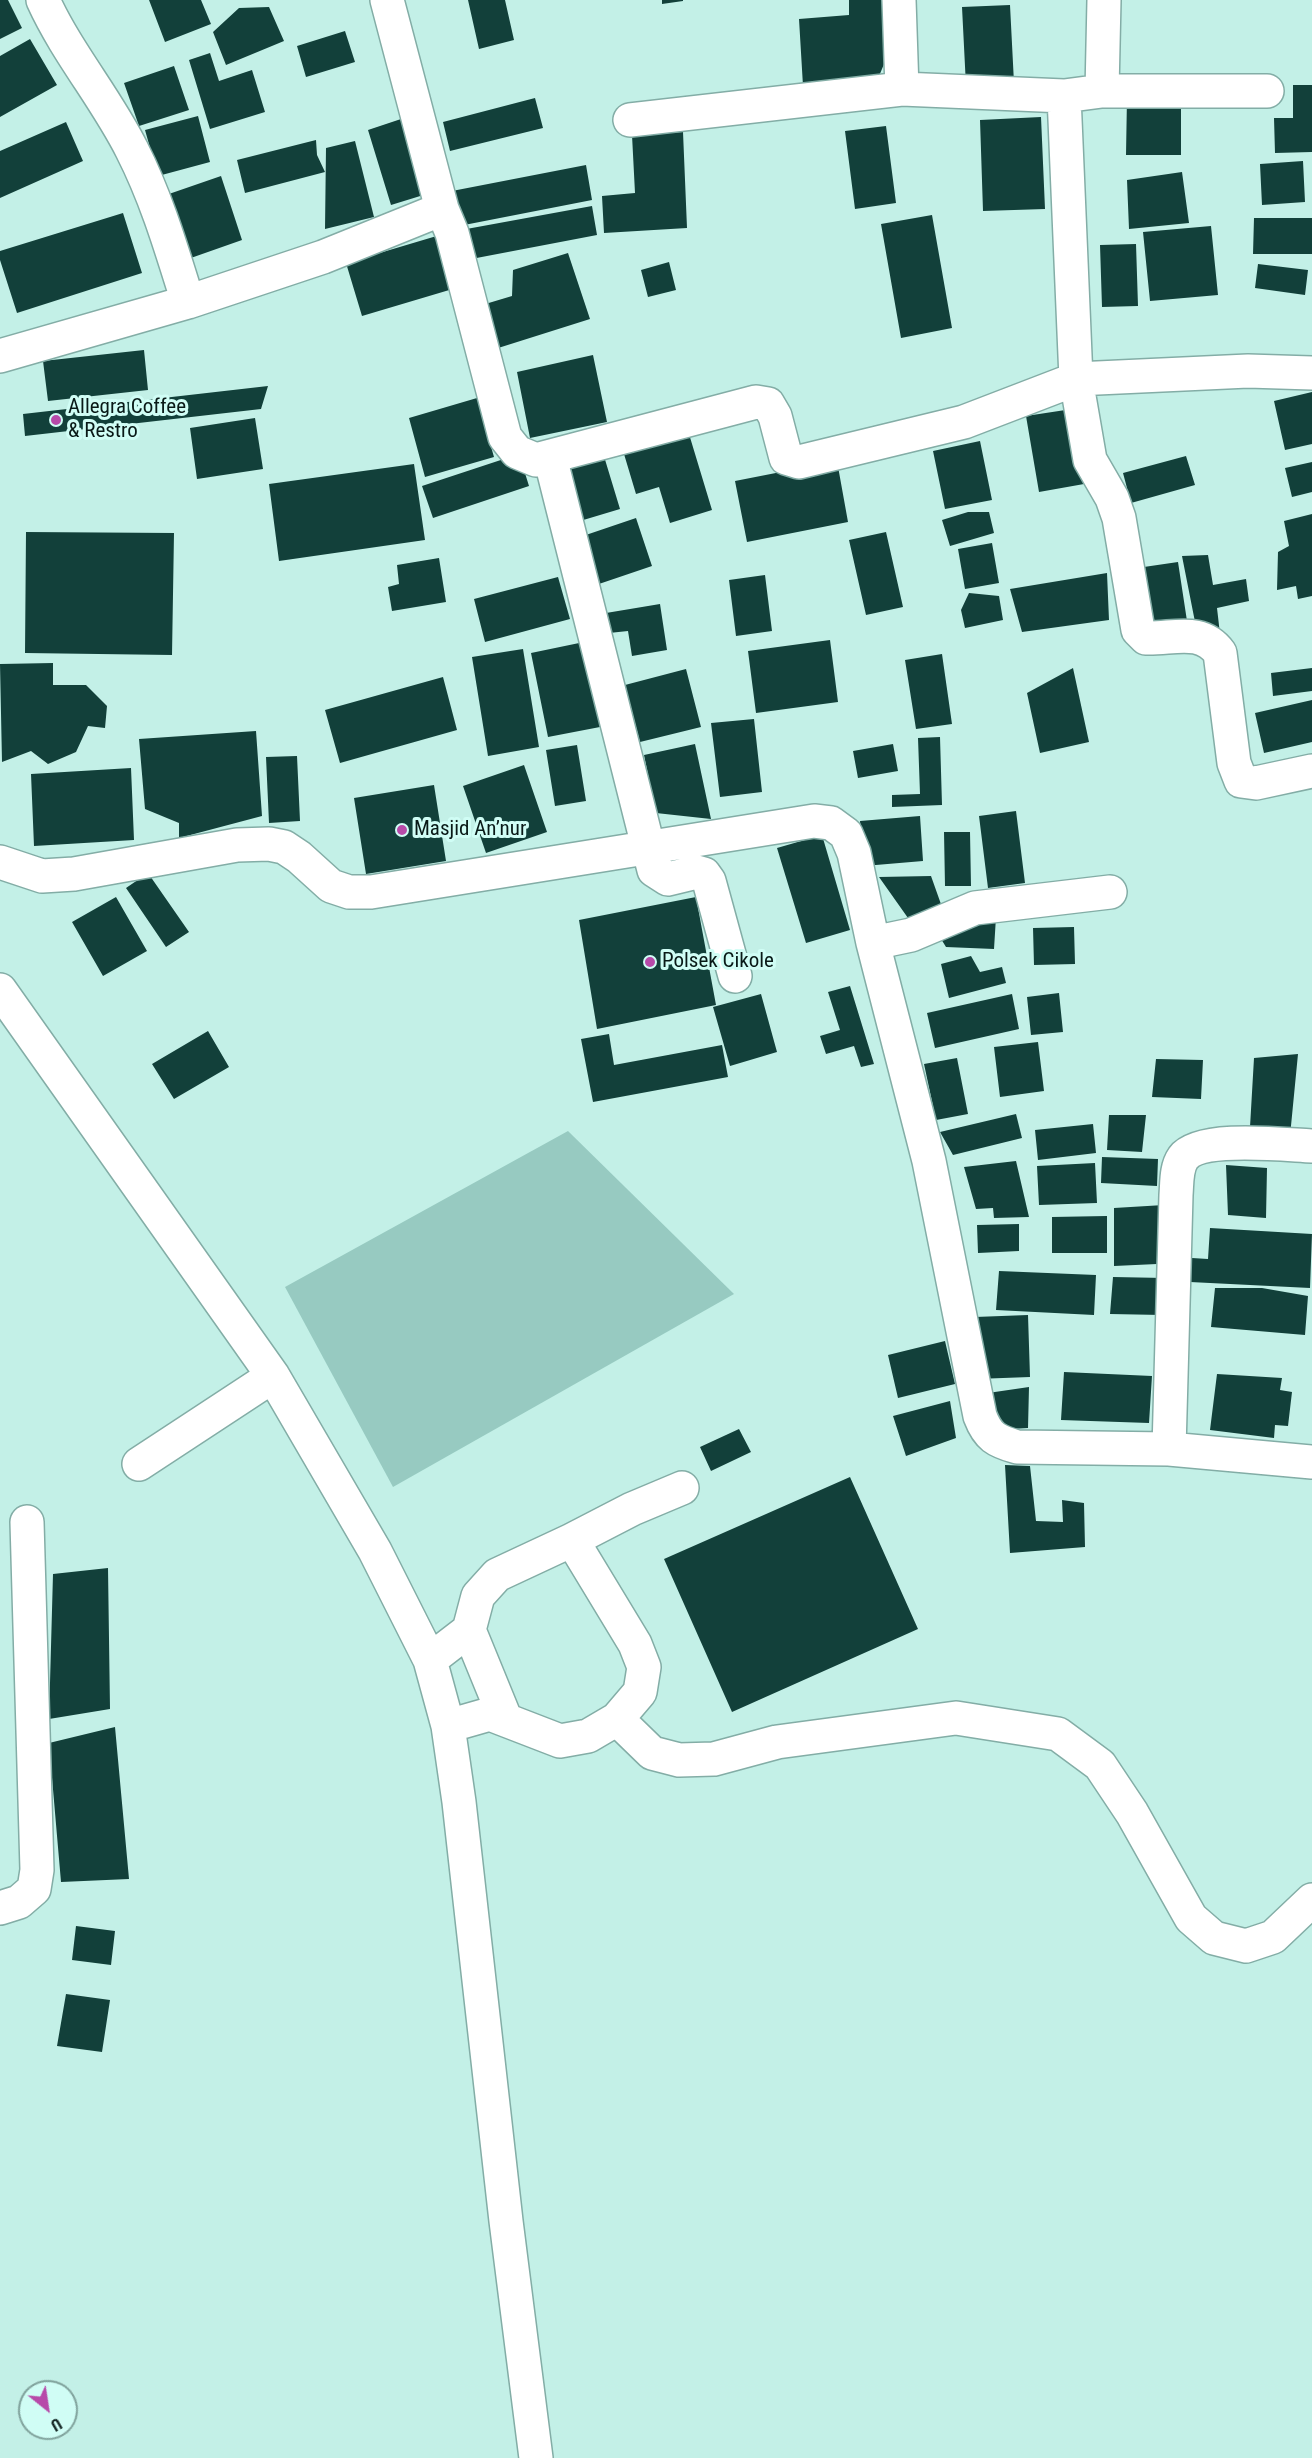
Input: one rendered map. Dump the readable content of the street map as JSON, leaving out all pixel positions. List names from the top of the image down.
{
  "places": ["Allegra Coffee & Restro", "Masjid An’nur", "Polsek Cikole"],
  "north": "bottom right"
}
